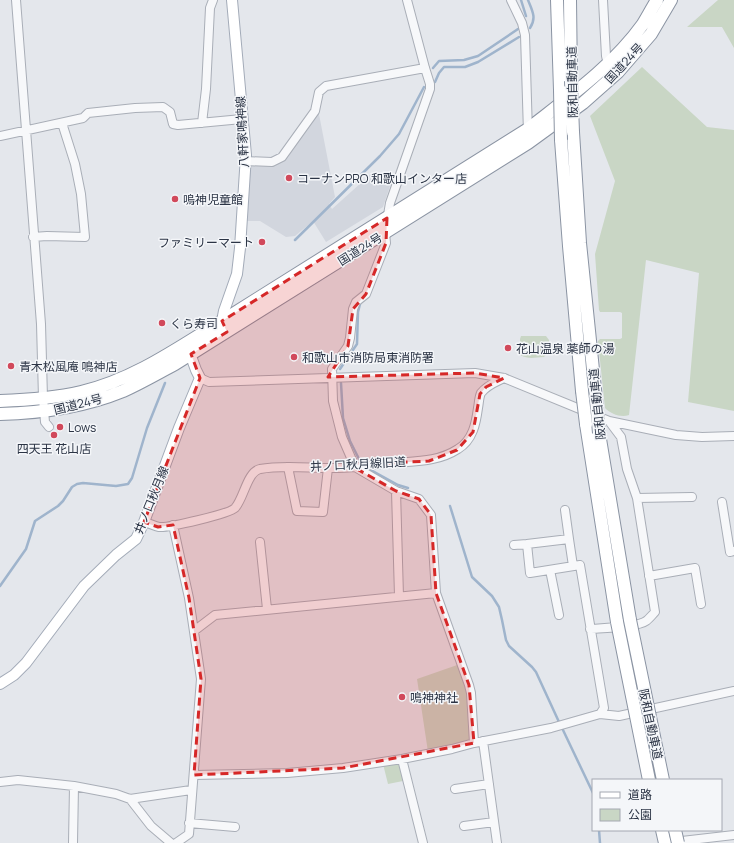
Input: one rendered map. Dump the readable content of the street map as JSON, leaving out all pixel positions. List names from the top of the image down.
{
  "streets": {
    "highway": ["国道24号", "阪和自動車道"],
    "main road": ["八軒家鳴神線", "井ノ口秋月線"],
    "street": ["井ノ口秋月線旧道"]
  },
  "crossings": [
    ["国道24号", "八軒家鳴神線"],
    ["井ノ口秋月線旧道", "井ノ口秋月線"]
  ],
  "places": [
    "コーナンPRO 和歌山インター店",
    "嗚神児童館",
    "ファミリーマート",
    "くら寿司",
    "花山温泉 薬師の湯",
    "和歌山市消防局東消防署",
    "青木松風庵 鳴神店",
    "Lows",
    "四天王 花山店",
    "鳴神神社"
  ],
  "legend": ["道路", "公園"]
}
